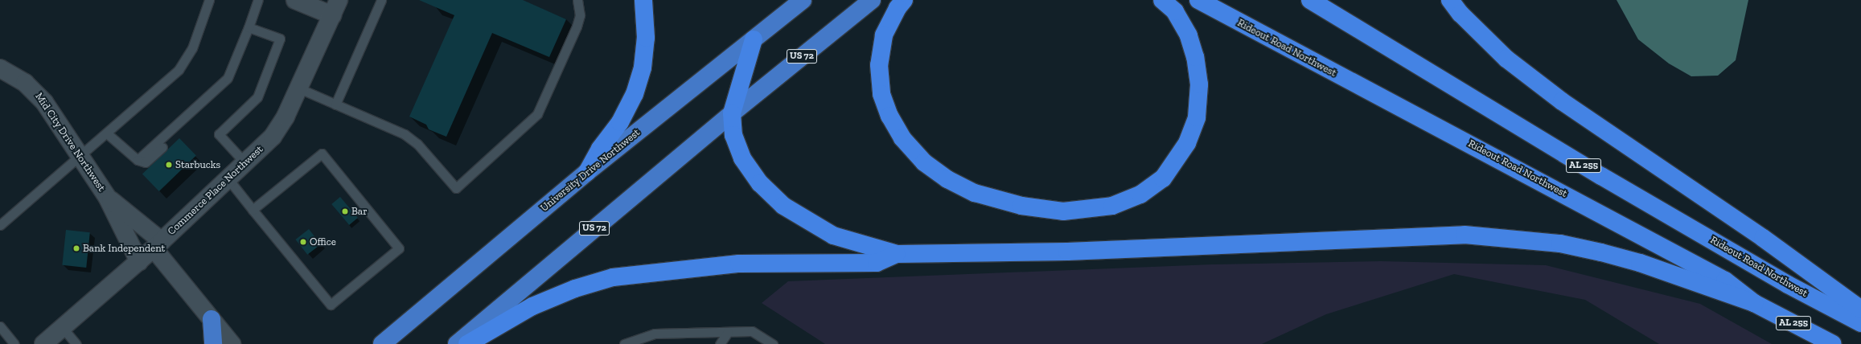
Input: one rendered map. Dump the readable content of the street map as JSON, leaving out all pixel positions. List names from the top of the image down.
{
  "streets": {
    "highway": [
      "Rideout Road Northwest",
      "US 72",
      "AL 255",
      "University Drive Northwest"
    ],
    "street": ["Mid City Drive Northwest", "Commerce Place Northwest"]
  },
  "crossings": [
    ["Mid City Drive Northwest", "Commerce Place Northwest"]
  ],
  "places": [
    "Starbucks",
    "Bar",
    "Office",
    "Bank Independent"
  ]
}
